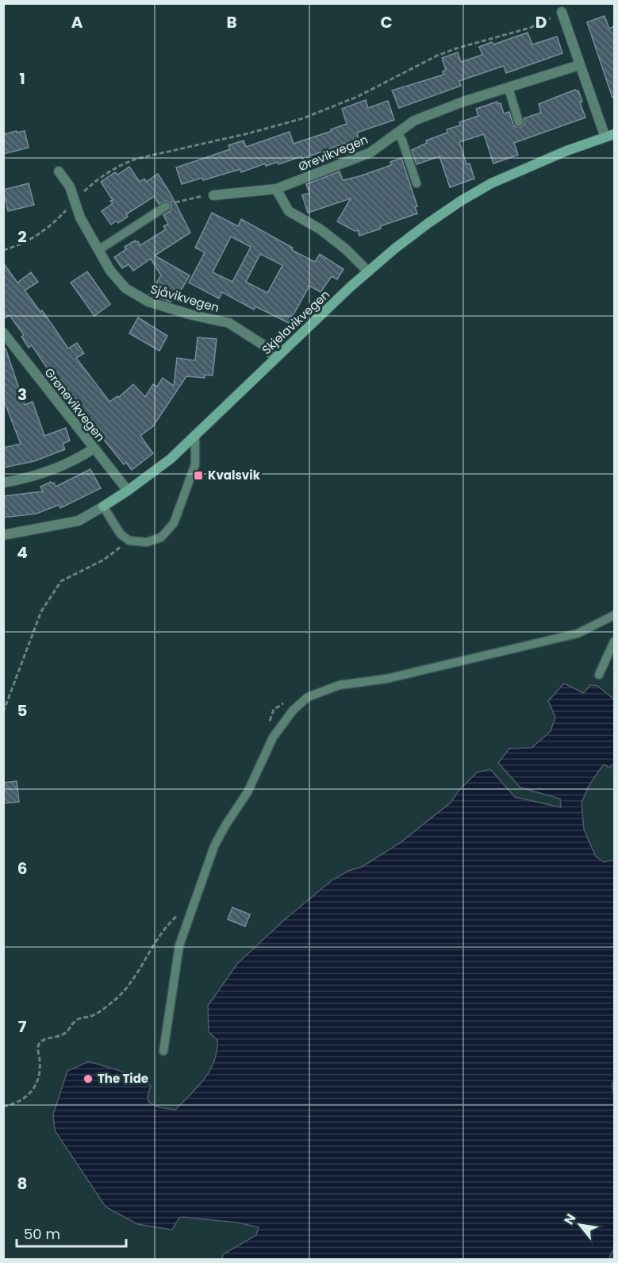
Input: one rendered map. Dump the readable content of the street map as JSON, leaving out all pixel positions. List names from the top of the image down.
{
  "streets": {
    "main road": ["Skjelavikvegen"],
    "street": ["Ørevikvegen", "Sjåvikvegen", "Grønevikvegen"]
  },
  "crossings": [
    ["Sjåvikvegen", "Skjelavikvegen"],
    ["Skjelavikvegen", "Grønevikvegen"]
  ],
  "places": {
    "transit": ["Kvalsvik"],
    "other": ["The Tide"]
  },
  "scale_bar": "50 m",
  "north": "top left",
  "grid": {
    "columns": [
      "A",
      "B",
      "C",
      "D"
    ],
    "rows": [
      "1",
      "2",
      "3",
      "4",
      "5",
      "6",
      "7",
      "8"
    ]
  }
}
